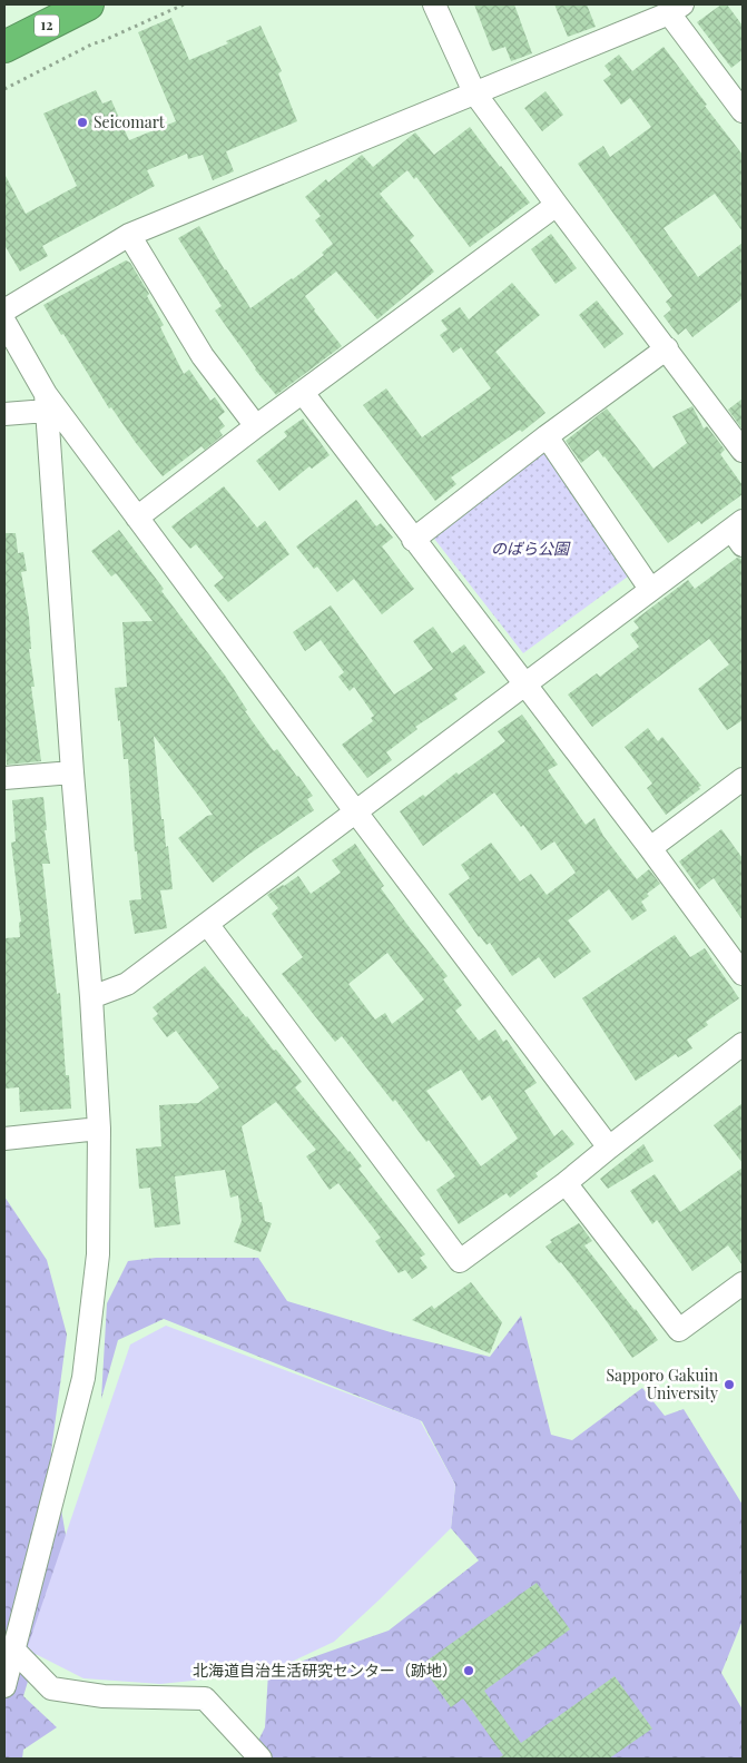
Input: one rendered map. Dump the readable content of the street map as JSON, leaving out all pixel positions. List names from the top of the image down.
{
  "streets": {
    "highway": ["12"]
  },
  "parks": ["のばら公園"],
  "places": ["Seicomart", "Sapporo Gakuin University", "北海道自治生活研究センター（跡地）"]
}
